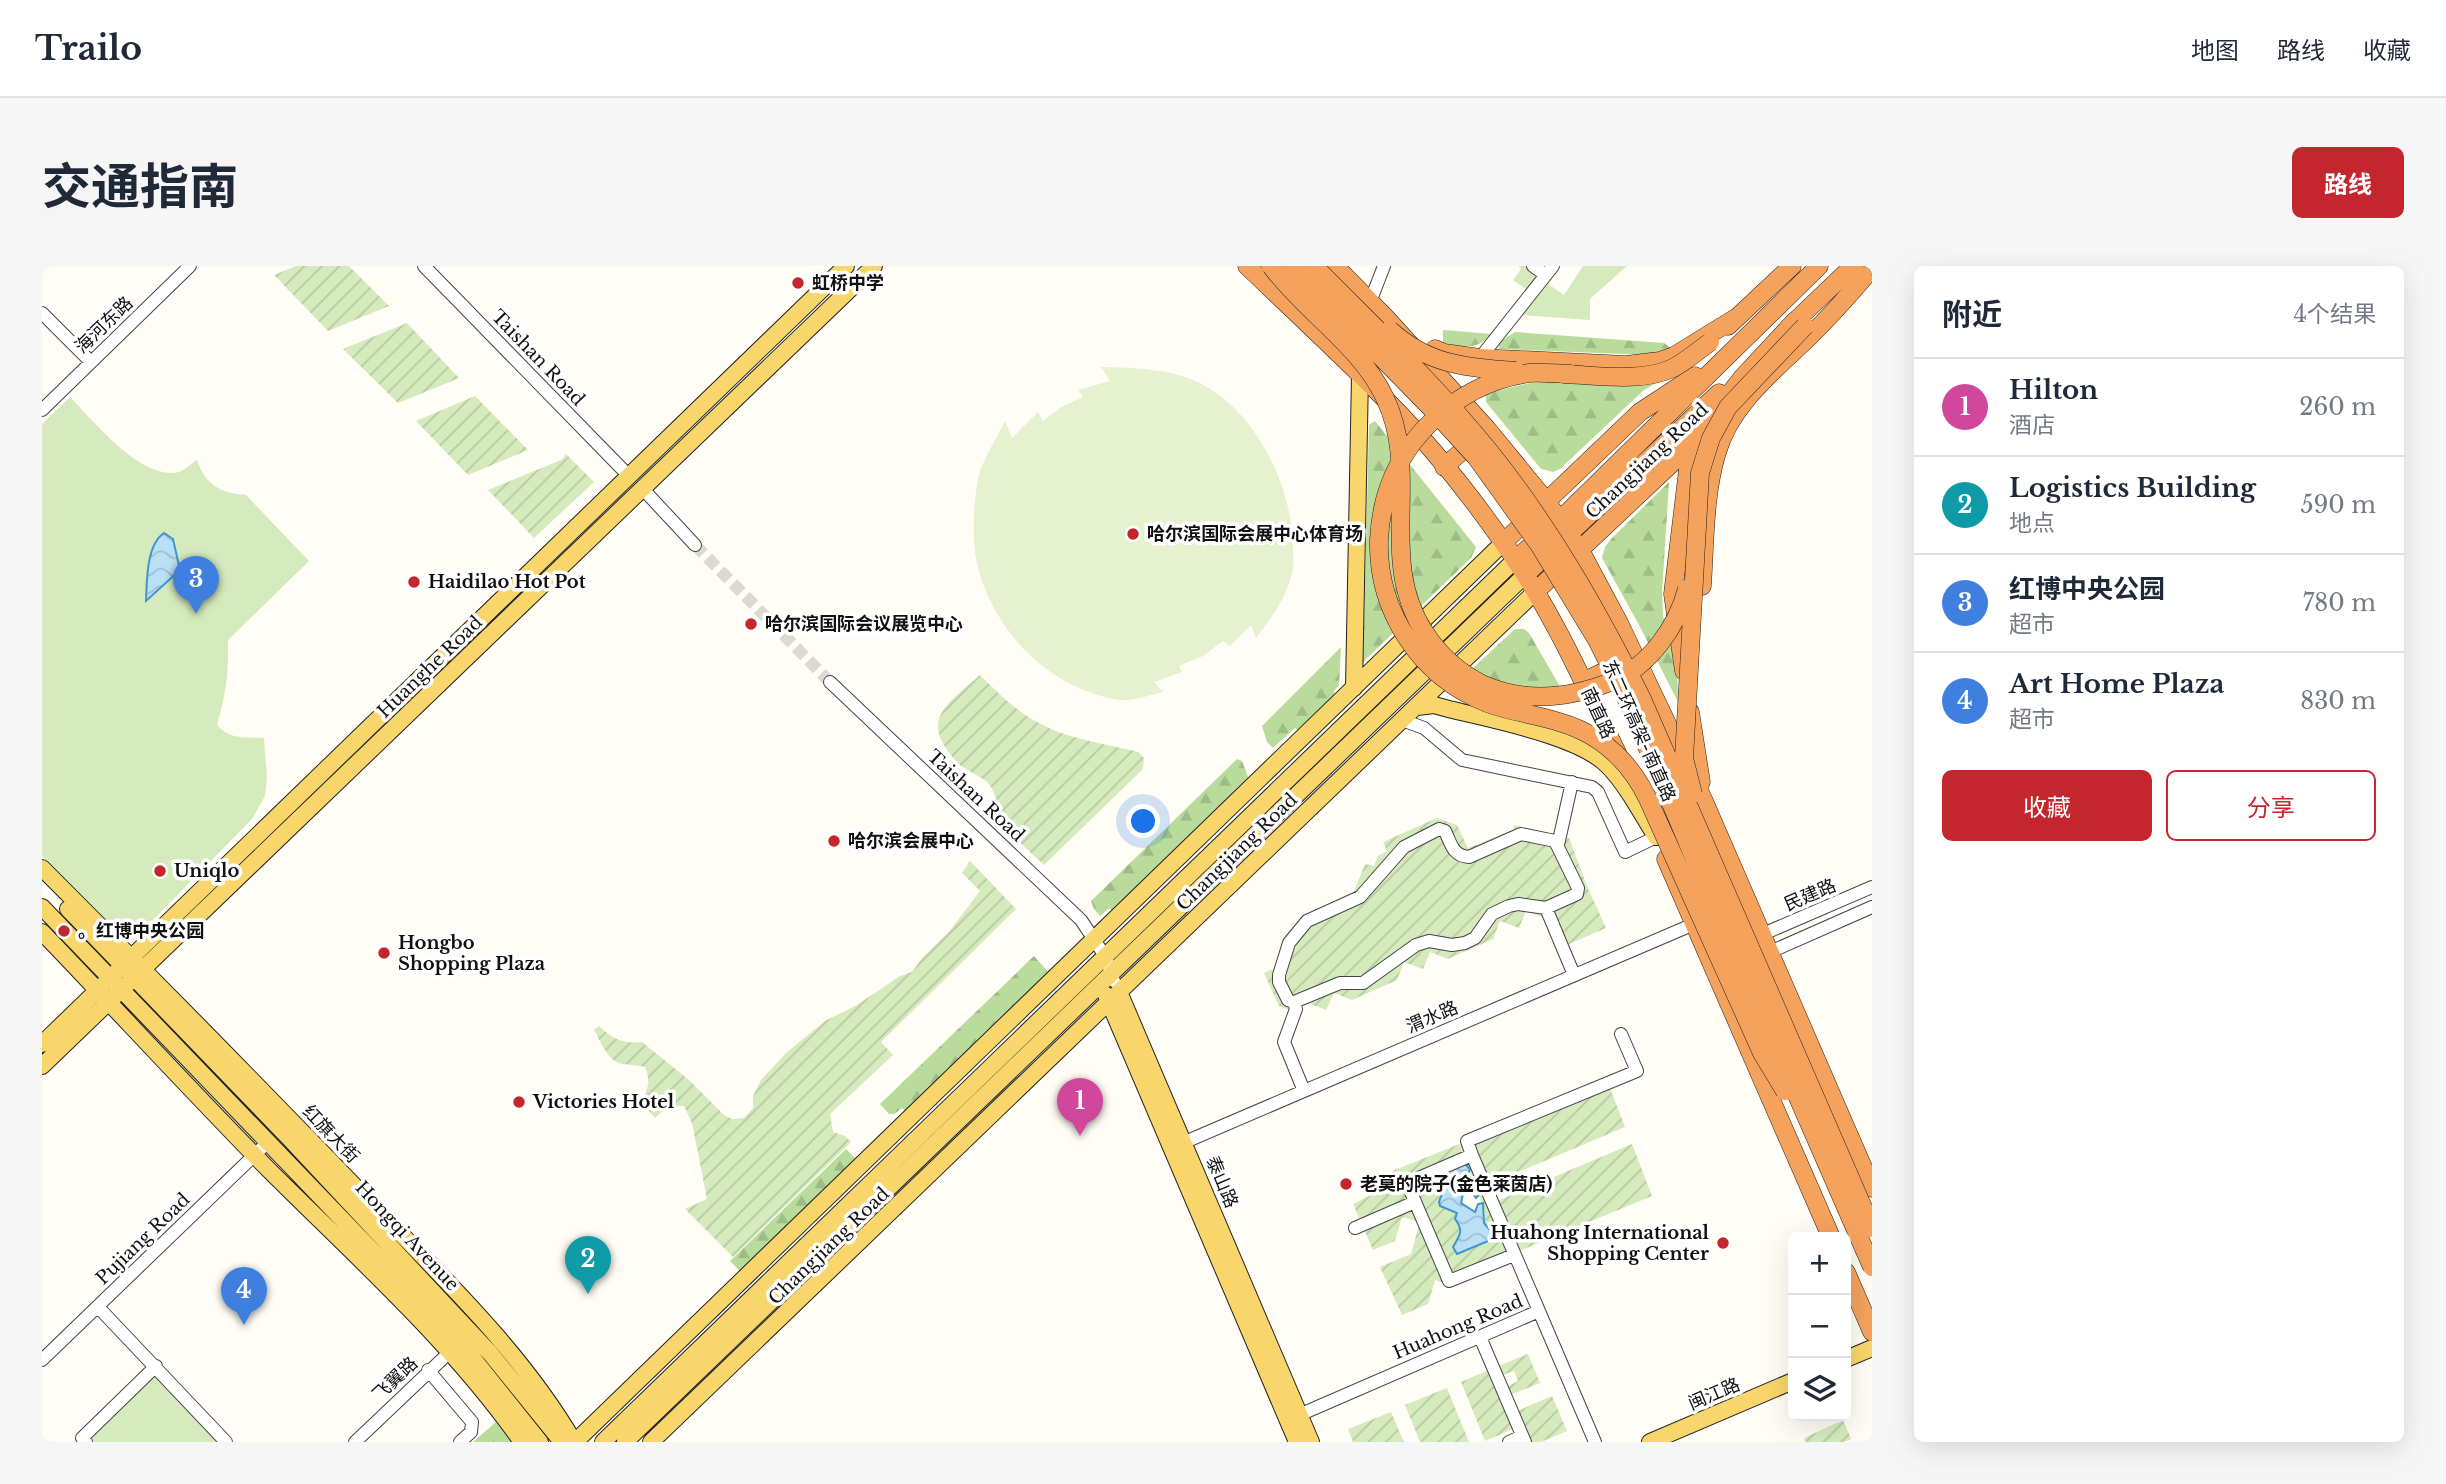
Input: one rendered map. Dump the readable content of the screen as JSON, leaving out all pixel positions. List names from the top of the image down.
{
  "streets": {
    "highway": ["Changjiang Road", "南直路", "东二环高架-南直路"],
    "main road": [
      "Huanghe Road",
      "红旗大街",
      "泰山路",
      "Hongqi Avenue",
      "闽江路"
    ],
    "street": [
      "海河东路",
      "Taishan Road",
      "民建路",
      "渭水路",
      "Pujiang Road",
      "Huahong Road",
      "飞翼路"
    ]
  },
  "crossings": [
    ["Taishan Road", "Huanghe Road"],
    ["Taishan Road", "泰山路"],
    ["Changjiang Road", "南直路"],
    ["Changjiang Road", "泰山路"],
    ["Huanghe Road", "红旗大街"],
    ["Huanghe Road", "Hongqi Avenue"],
    ["南直路", "渭水路"],
    ["渭水路", "泰山路"],
    ["红旗大街", "Hongqi Avenue"],
    ["泰山路", "Huahong Road"],
    ["Hongqi Avenue", "Pujiang Road"],
    ["Hongqi Avenue", "飞翼路"]
  ],
  "places": [
    "虹桥中学",
    "哈尔滨国际会展中心体育场",
    "Haidilao Hot Pot",
    "哈尔滨国际会议展览中心",
    "哈尔滨会展中心",
    "Uniqlo",
    "。红博中央公园",
    "Hongbo Shopping Plaza",
    "Victories Hotel",
    "老莫的院子(金色莱茵店)",
    "Huahong International Shopping Center"
  ],
  "page": {
    "header": "Trailo",
    "nav": ["地图", "路线", "收藏"],
    "title": "交通指南",
    "buttons": [
      "路线",
      ["收藏", "分享"]
    ],
    "heading": ["附近", "4个结果"],
    "list": [
      {
        "mark": "1",
        "name": "Hilton",
        "note": "酒店",
        "value": "260 m"
      },
      {
        "mark": "2",
        "name": "Logistics Building",
        "note": "地点",
        "value": "590 m"
      },
      {
        "mark": "3",
        "name": "红博中央公园",
        "note": "超市",
        "value": "780 m"
      },
      {
        "mark": "4",
        "name": "Art Home Plaza",
        "note": "超市",
        "value": "830 m"
      }
    ],
    "pins": [
      "3",
      "1",
      "2",
      "4"
    ],
    "map_buttons": ["+", "−"]
  }
}
